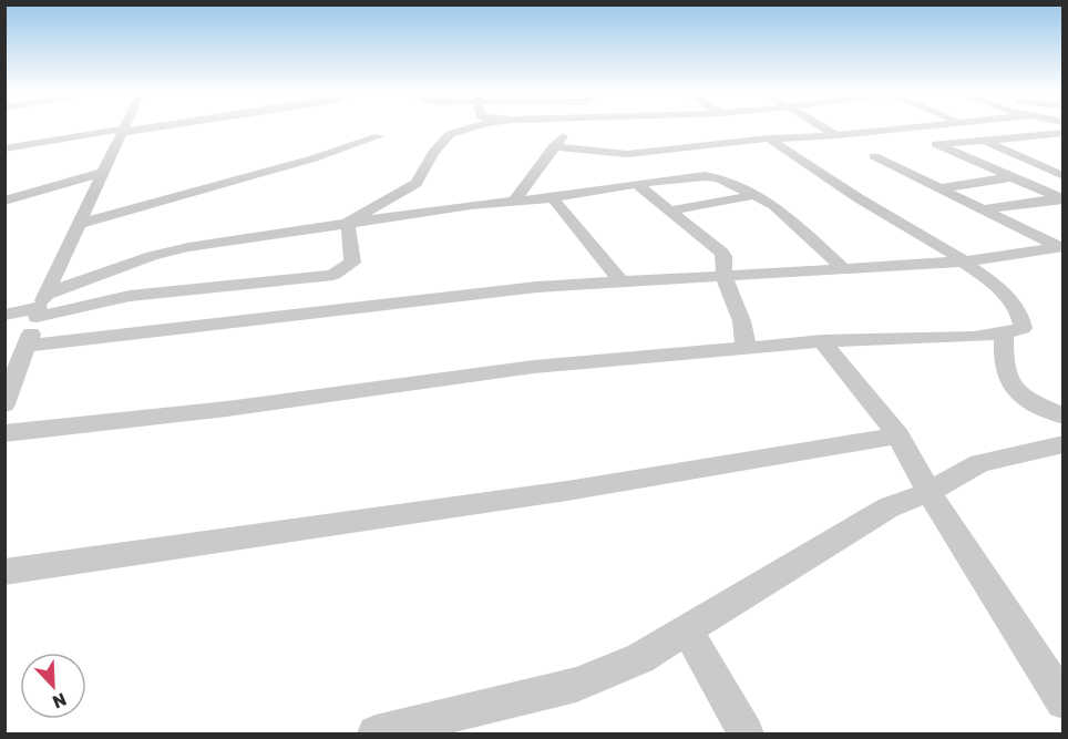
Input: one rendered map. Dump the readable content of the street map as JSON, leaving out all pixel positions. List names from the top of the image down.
{
  "north": "bottom right"
}
